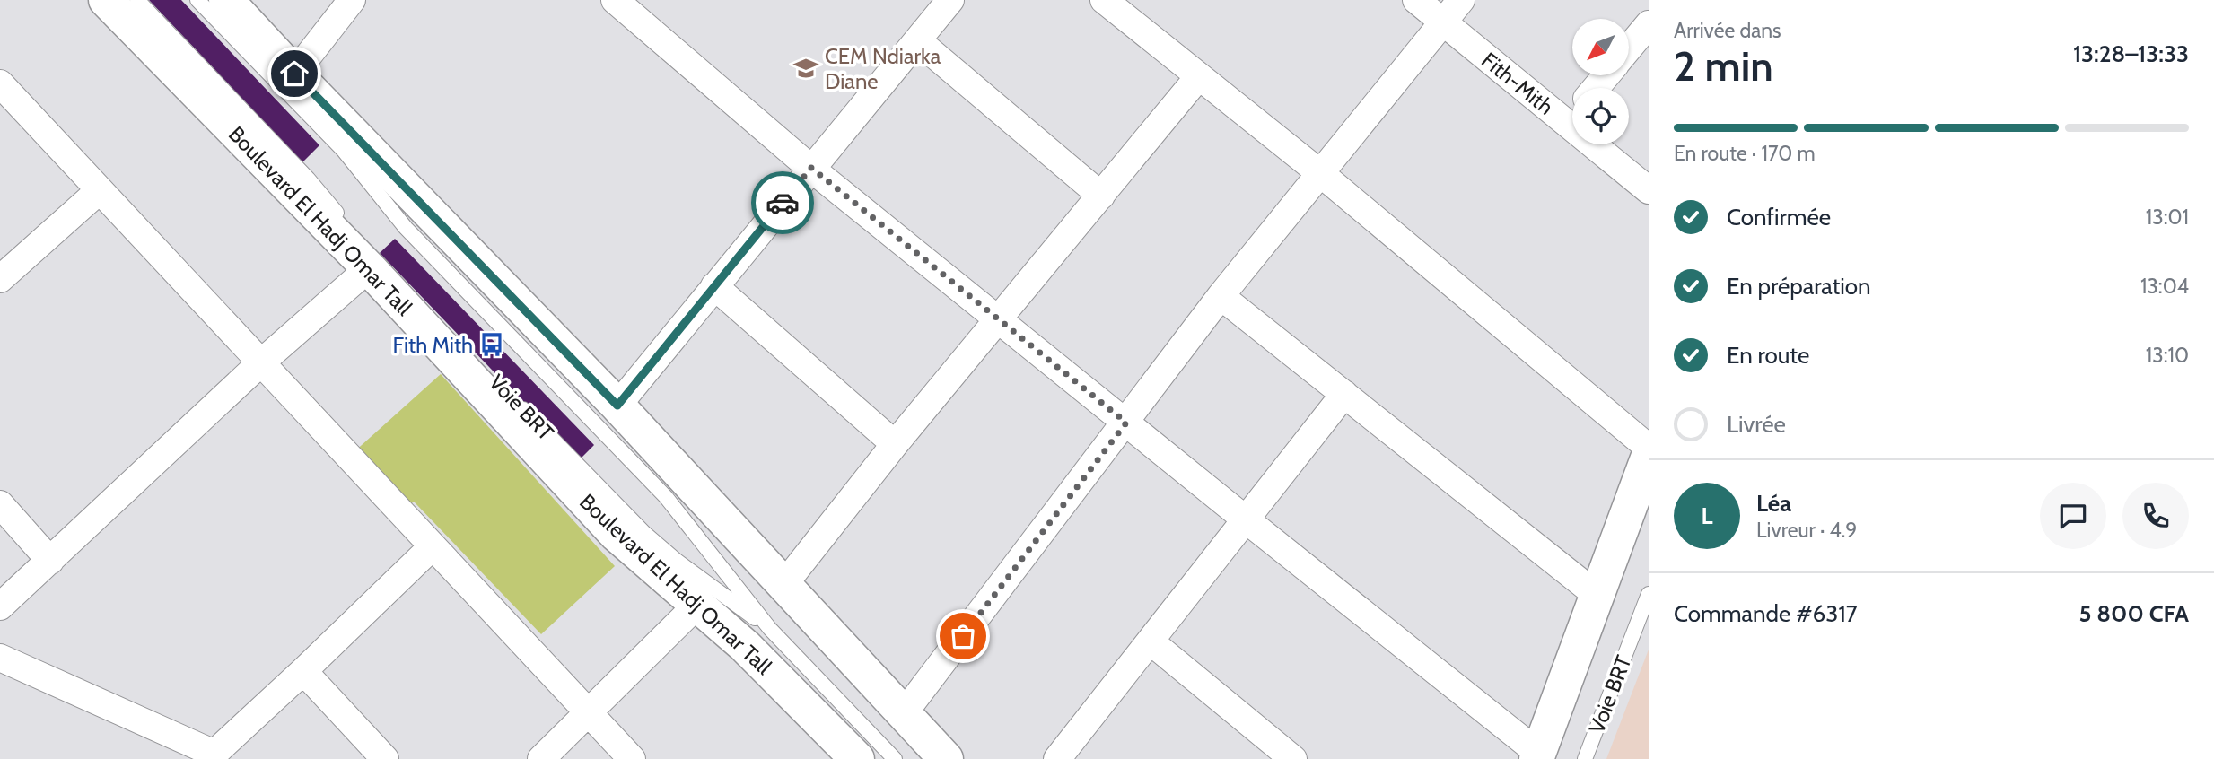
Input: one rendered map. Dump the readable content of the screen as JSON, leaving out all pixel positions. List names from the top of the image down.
{
  "streets": {
    "main road": ["Boulevard El Hadj Omar Tall"],
    "street": ["Fith-Mith"],
    "lane": ["Voie BRT"]
  },
  "places": {
    "school or university": ["CEM Ndiarka Diane"],
    "bus stop": ["Fith Mith"]
  },
  "north": "bottom left",
  "page": {
    "heading": ["2 min", "Arrivée dans", "13:28–13:33"],
    "panel": [
      "Léa",
      "Livreur · 4.9",
      "Commande #6317",
      "5 800 CFA"
    ],
    "bar": "En route · 170 m",
    "list": [
      ["Confirmée", "13:01"],
      ["En préparation", "13:04"],
      ["En route", "13:10"],
      "Livrée"
    ],
    "round": "L"
  }
}
